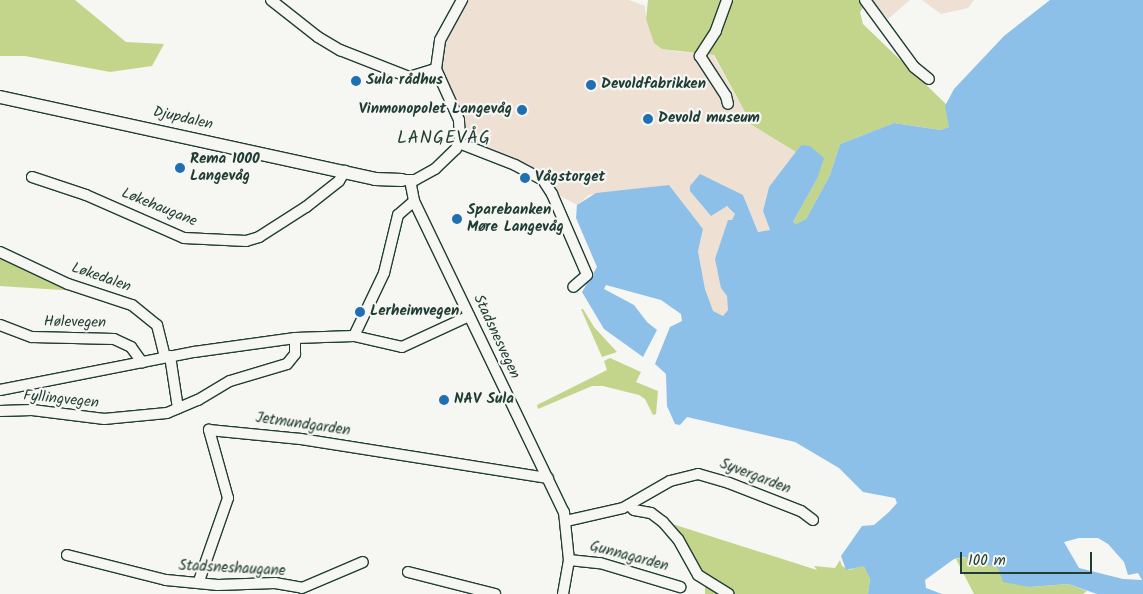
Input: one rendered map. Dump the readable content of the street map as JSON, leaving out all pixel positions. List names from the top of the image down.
{
  "streets": {
    "main road": ["Djupdalen"],
    "street": [
      "Løkehaugane",
      "Løkedalen",
      "Hølevegen",
      "Stadsnesvegen",
      "Fyllingvegen",
      "Jetmundgarden",
      "Syvergarden",
      "Gunnagarden",
      "Stadsneshaugane"
    ]
  },
  "crossings": [
    ["Djupdalen", "Løkehaugane"],
    ["Djupdalen", "Stadsnesvegen"],
    ["Løkedalen", "Fyllingvegen"],
    ["Hølevegen", "Fyllingvegen"],
    ["Stadsnesvegen", "Fyllingvegen"],
    ["Stadsnesvegen", "Jetmundgarden"],
    ["Stadsnesvegen", "Syvergarden"],
    ["Stadsnesvegen", "Gunnagarden"],
    ["Jetmundgarden", "Stadsneshaugane"]
  ],
  "districts": ["LANGEVÅG"],
  "places": [
    "Sula rådhus",
    "Devoldfabrikken",
    "Vinmonopolet Langevåg",
    "Devold museum",
    "Rema 1000 Langevåg",
    "Vågstorget",
    "Sparebanken Møre Langevåg",
    "Lerheimvegen",
    "NAV Sula"
  ],
  "scale_bar": "100 m"
}
